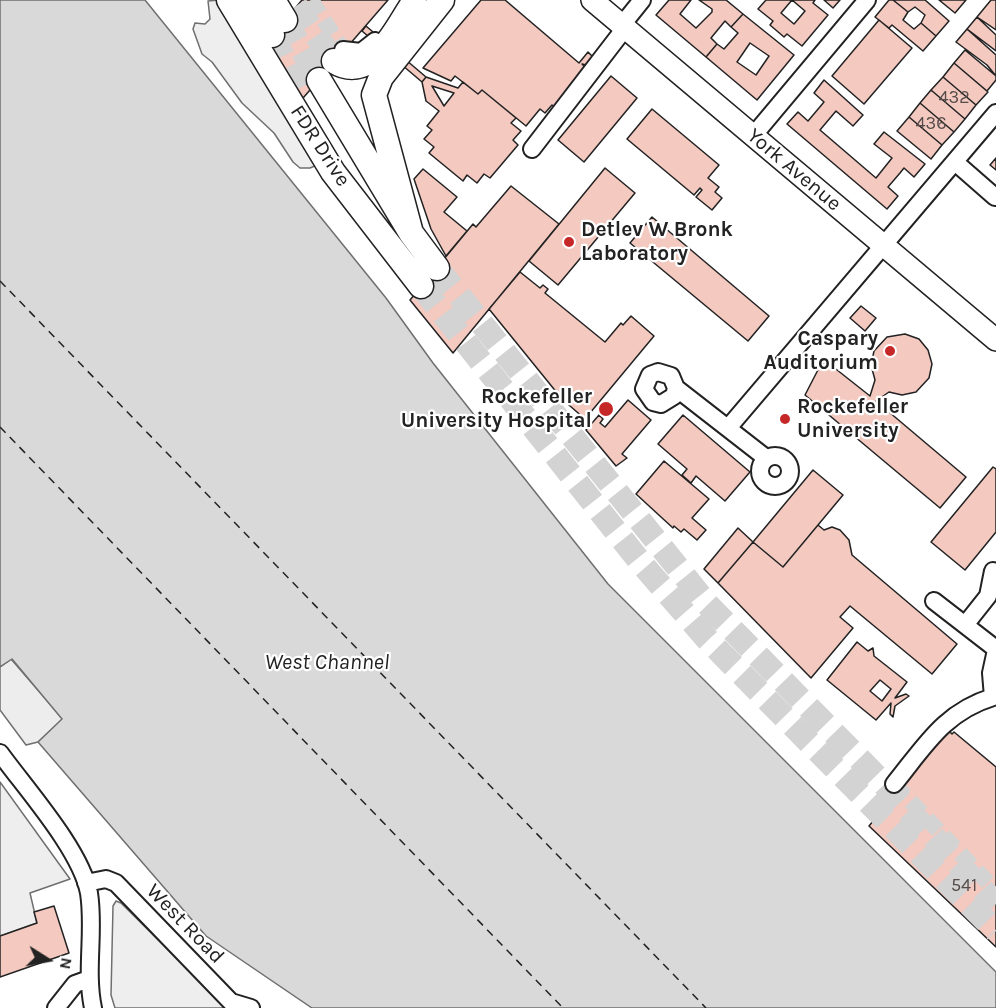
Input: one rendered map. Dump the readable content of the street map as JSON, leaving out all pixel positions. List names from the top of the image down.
{
  "streets": {
    "highway": ["FDR Drive"],
    "main road": ["York Avenue"],
    "street": ["West Road"]
  },
  "water": ["West Channel"],
  "places": [
    "Detlev W Bronk Laboratory",
    "Caspary Auditorium",
    "Rockefeller University Hospital",
    "Rockefeller University"
  ],
  "house_numbers": ["432", "436", "541"],
  "north": "right"
}
